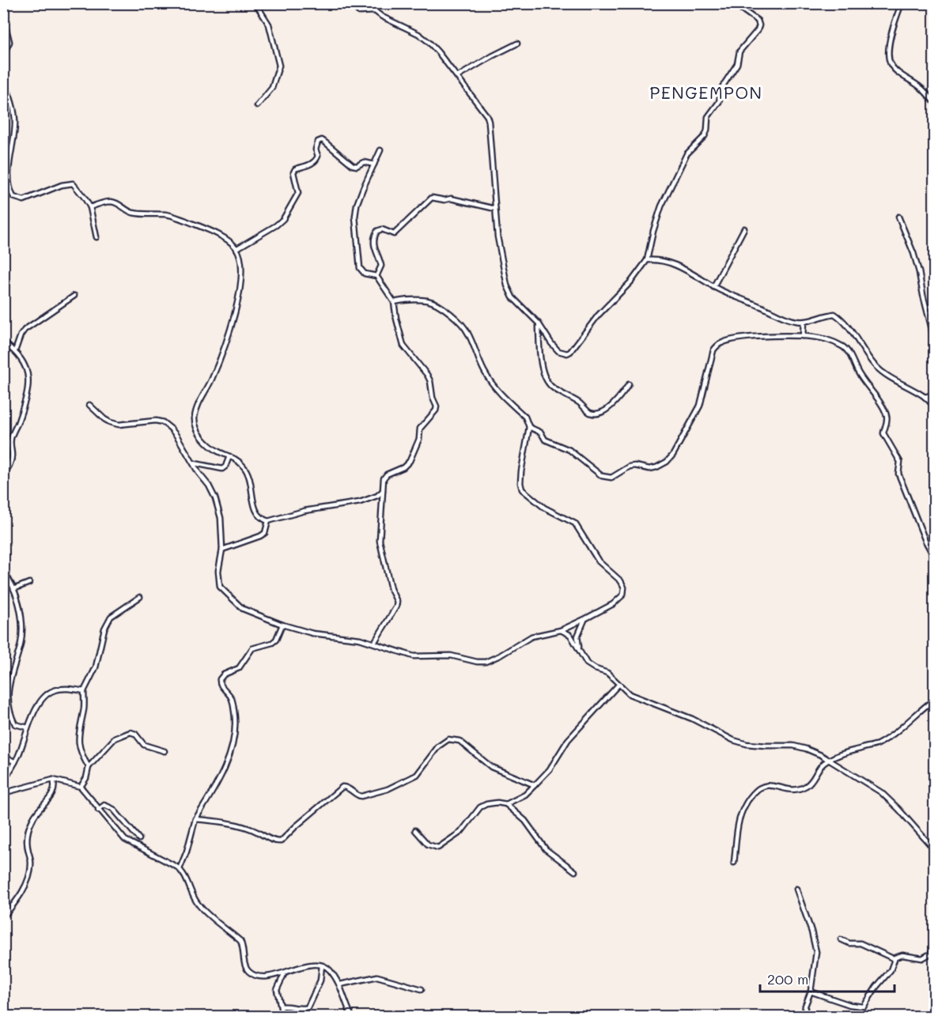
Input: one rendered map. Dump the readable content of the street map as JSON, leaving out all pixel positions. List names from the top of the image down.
{
  "districts": ["PENGEMPON"],
  "scale_bar": "200 m"
}
